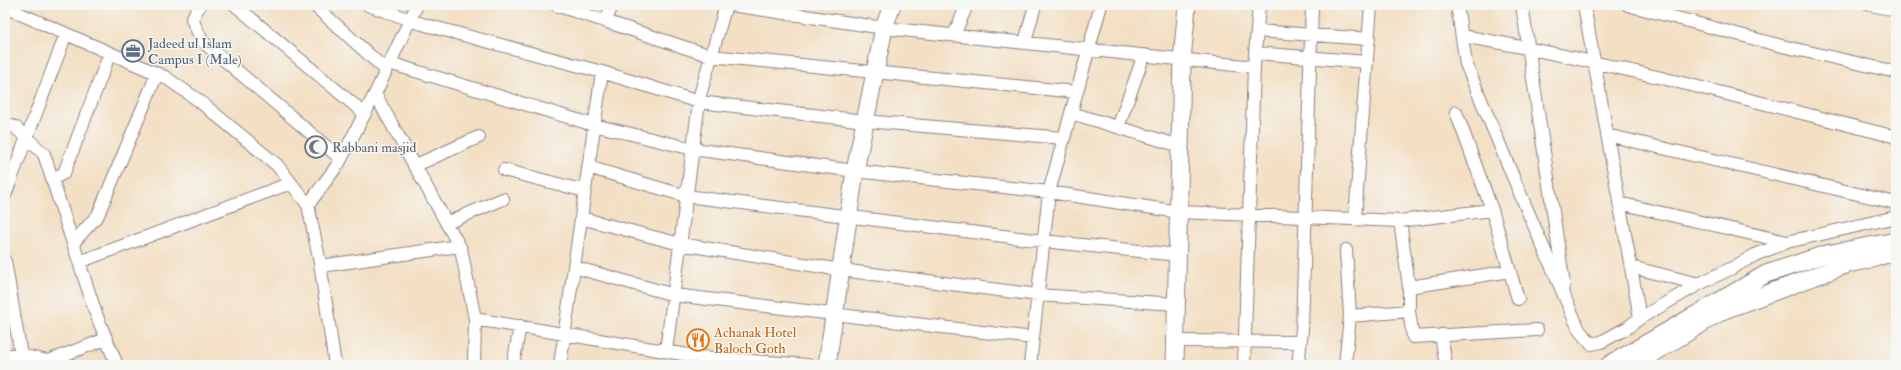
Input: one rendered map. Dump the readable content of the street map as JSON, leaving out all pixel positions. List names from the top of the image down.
{
  "places": {
    "office": ["Jadeed ul Islam Campus I (Male)"],
    "mosque": ["Rabbani masjid"],
    "restaurant": ["Achanak Hotel Baloch Goth"]
  }
}
